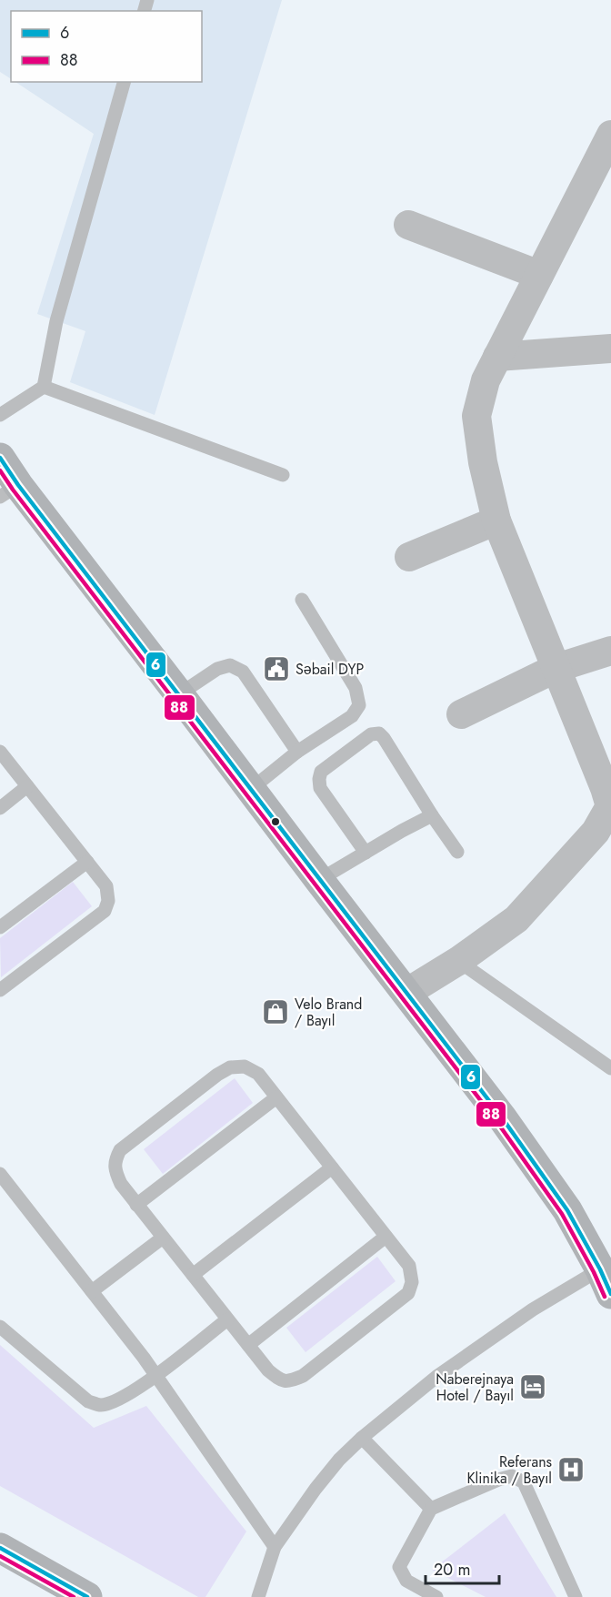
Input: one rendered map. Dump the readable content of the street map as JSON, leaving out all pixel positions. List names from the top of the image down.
{
  "places": {
    "public building": ["Səbail DYP"],
    "shop": ["Velo Brand / Bayıl"],
    "hotel": ["Naberejnaya Hotel / Bayıl"],
    "hospital": ["Referans Klinika / Bayıl"]
  },
  "lines": ["transit line 6", "transit line 88"],
  "legend": ["6", "88"],
  "scale_bar": "20 m"
}
